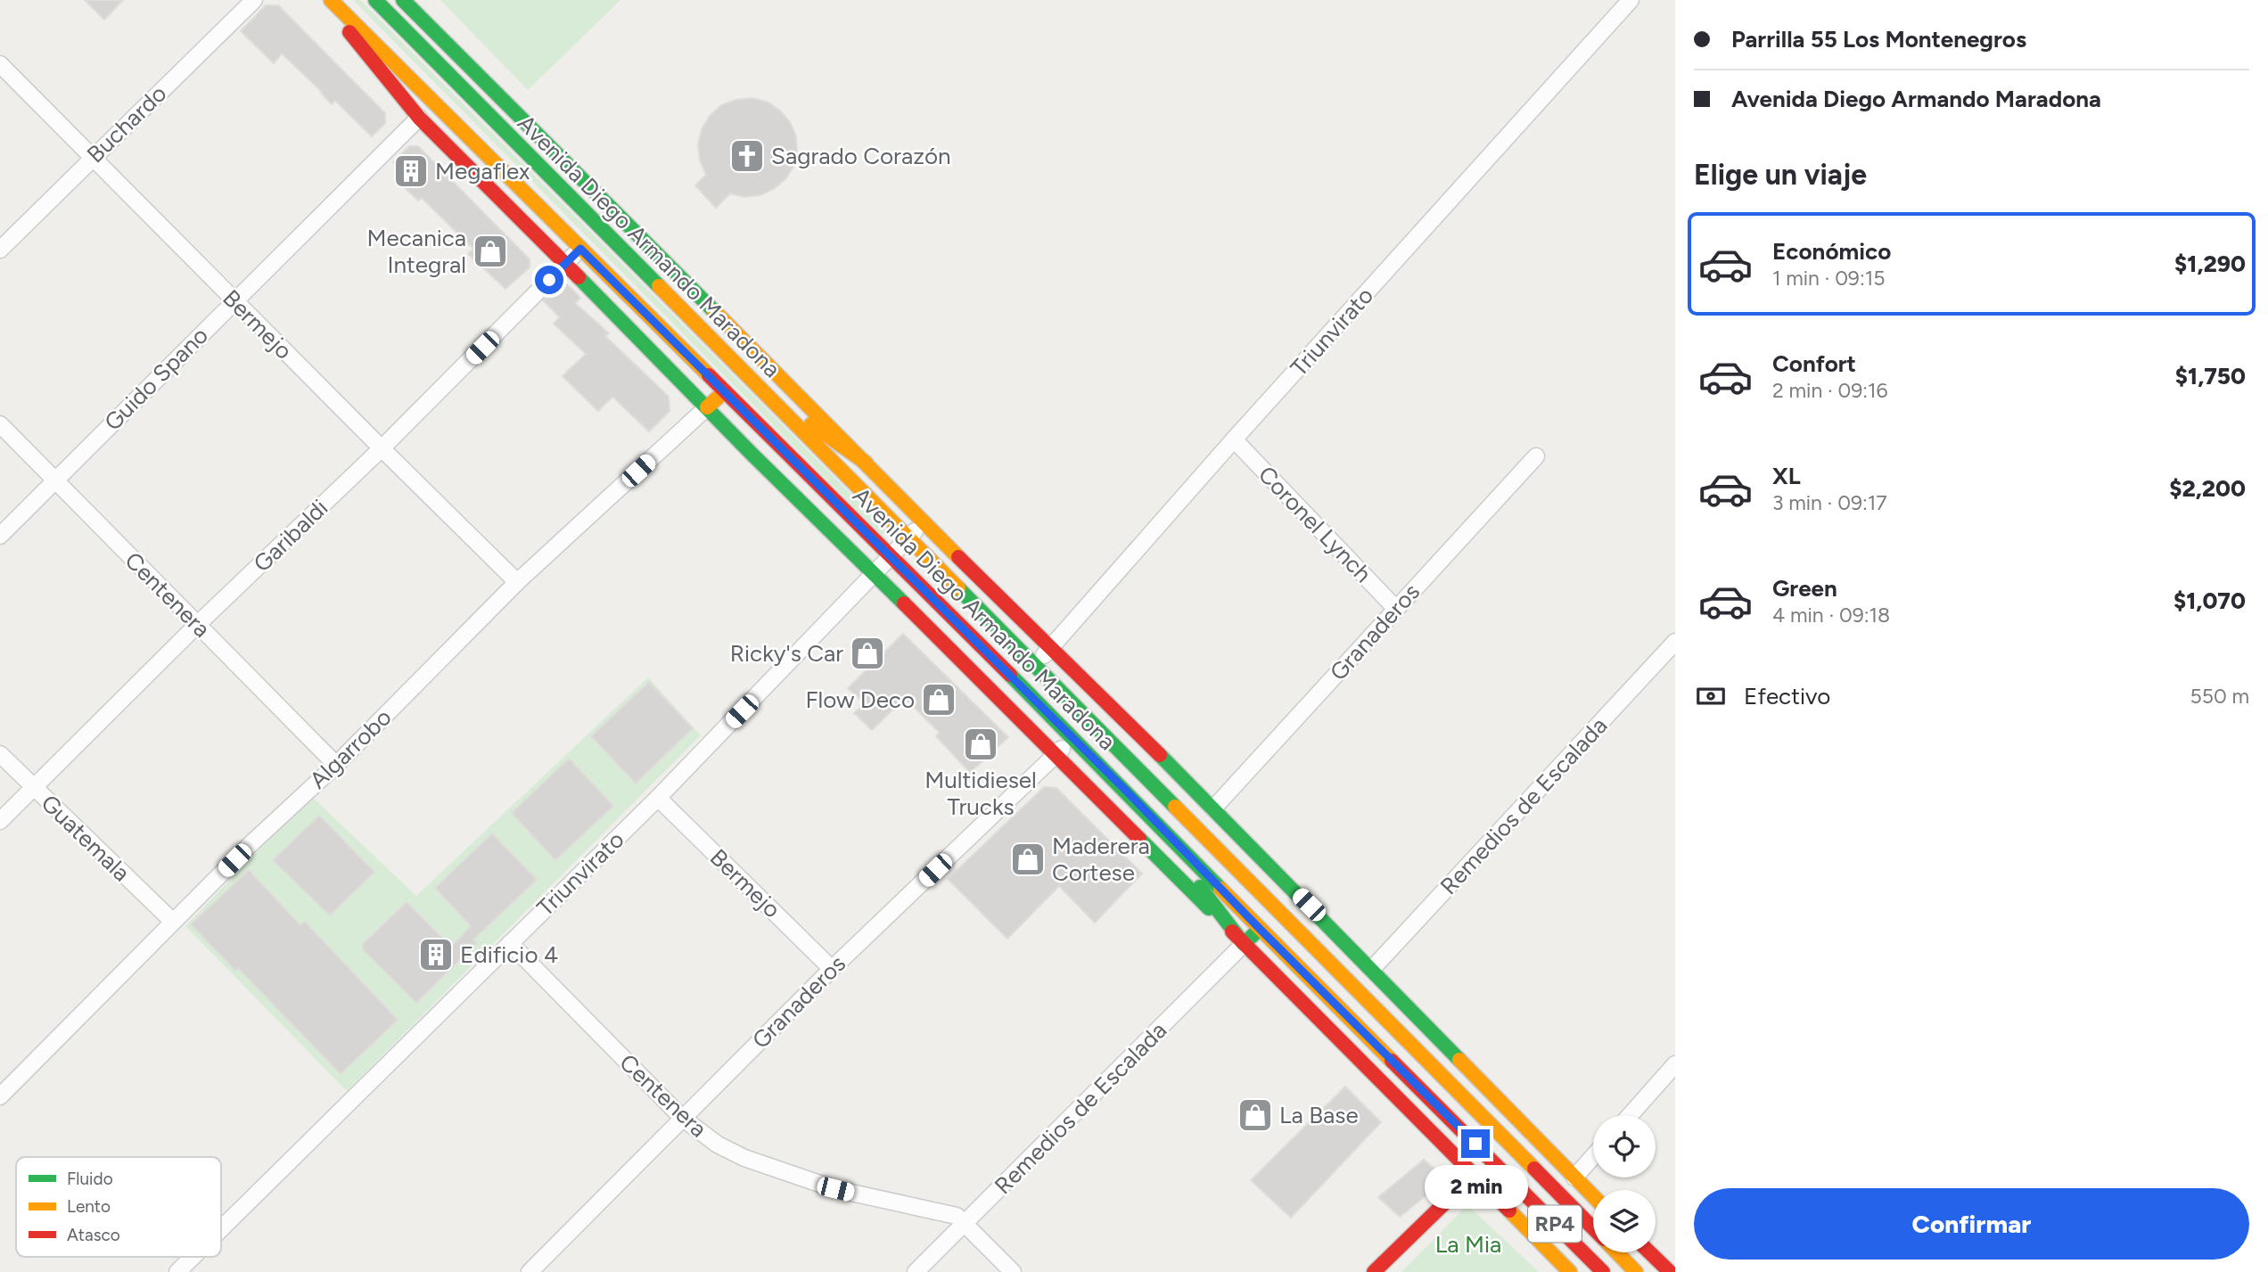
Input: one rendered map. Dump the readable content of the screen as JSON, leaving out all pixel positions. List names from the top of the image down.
{
  "streets": {
    "main road": ["Avenida Diego Armando Maradona", "RP4"],
    "street": [
      "Buchardo",
      "Bermejo",
      "Triunvirato",
      "Guido Spano",
      "Coronel Lynch",
      "Garibaldi",
      "Centenera",
      "Granaderos",
      "Algarrobo",
      "Remedios de Escalada",
      "Guatemala"
    ]
  },
  "crossings": [
    ["Buchardo", "Bermejo"],
    ["Avenida Diego Armando Maradona", "Triunvirato"],
    ["Avenida Diego Armando Maradona", "Guido Spano"],
    ["Avenida Diego Armando Maradona", "Garibaldi"],
    ["Avenida Diego Armando Maradona", "Granaderos"],
    ["Avenida Diego Armando Maradona", "Algarrobo"],
    ["Avenida Diego Armando Maradona", "Remedios de Escalada"],
    ["Bermejo", "Triunvirato"],
    ["Bermejo", "Guido Spano"],
    ["Bermejo", "Garibaldi"],
    ["Bermejo", "Granaderos"],
    ["Bermejo", "Algarrobo"],
    ["Triunvirato", "Coronel Lynch"],
    ["Triunvirato", "Centenera"],
    ["Guido Spano", "Centenera"],
    ["Coronel Lynch", "Granaderos"],
    ["Garibaldi", "Centenera"],
    ["Garibaldi", "Guatemala"],
    ["Centenera", "Granaderos"],
    ["Centenera", "Algarrobo"],
    ["Centenera", "Remedios de Escalada"],
    ["Algarrobo", "Guatemala"]
  ],
  "parks": ["La Mia"],
  "places": {
    "church": ["Sagrado Corazón"],
    "building": ["Megaflex", "Edificio 4"],
    "shop": [
      "Mecanica Integral",
      "Ricky's Car",
      "Flow Deco",
      "Multidiesel Trucks",
      "Maderera Cortese",
      "La Base"
    ]
  },
  "legend": ["Fluido", "Lento", "Atasco"],
  "page": {
    "banner": ["Parrilla 55 Los Montenegros", "Avenida Diego Armando Maradona"],
    "heading": "Elige un viaje",
    "list": [
      {
        "name": "Económico",
        "note": "1 min · 09:15",
        "value": "$1,290"
      },
      {
        "name": "Confort",
        "note": "2 min · 09:16",
        "value": "$1,750"
      },
      {
        "name": "XL",
        "note": "3 min · 09:17",
        "value": "$2,200"
      },
      {
        "name": "Green",
        "note": "4 min · 09:18",
        "value": "$1,070"
      }
    ],
    "pay": ["Efectivo", "550 m"],
    "bubble": "2 min",
    "buttons": "Confirmar"
  }
}
